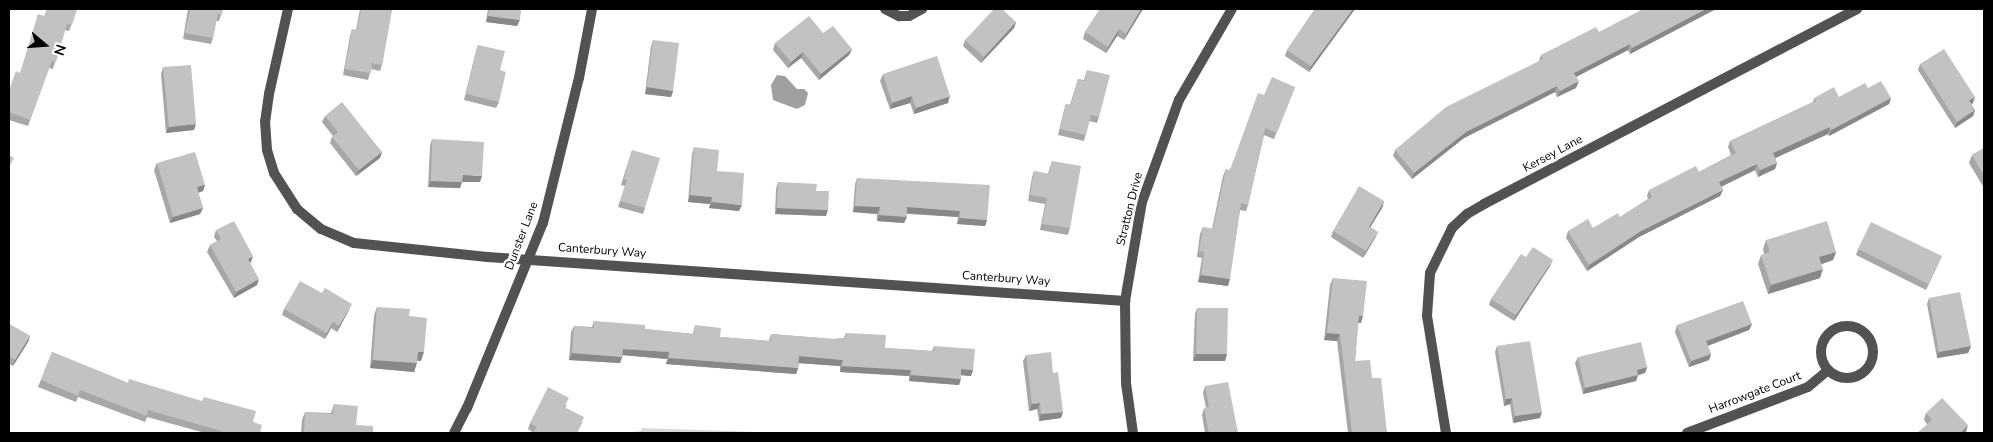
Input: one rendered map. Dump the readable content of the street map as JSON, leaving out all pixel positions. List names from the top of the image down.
{
  "streets": {
    "street": [
      "Kersey Lane",
      "Stratton Drive",
      "Dunster Lane",
      "Canterbury Way",
      "Harrowgate Court"
    ]
  },
  "crossings": [
    ["Stratton Drive", "Canterbury Way"],
    ["Dunster Lane", "Canterbury Way"]
  ],
  "north": "right"
}
